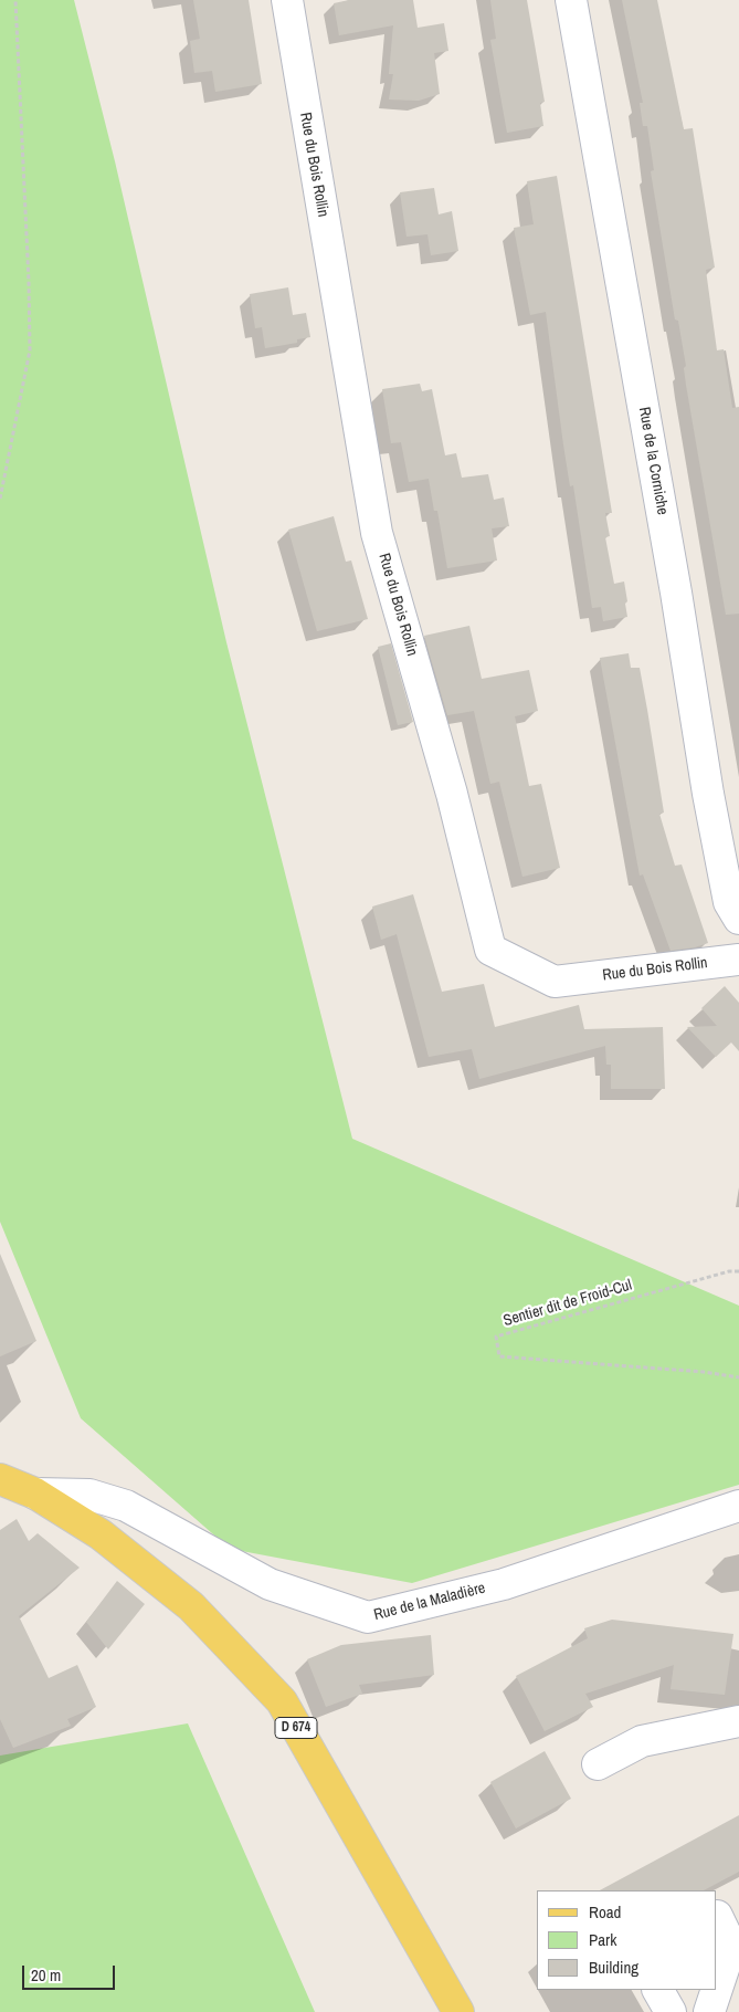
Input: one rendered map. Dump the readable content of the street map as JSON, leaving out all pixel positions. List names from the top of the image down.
{
  "streets": {
    "main road": ["D 674"],
    "street": ["Rue du Bois Rollin", "Rue de la Corniche", "Rue de la Maladière"],
    "path": ["Sentier dit de Froid-Cul"]
  },
  "crossings": [
    ["Rue de la Maladière", "D 674"]
  ],
  "legend": ["Road", "Park", "Building"],
  "scale_bar": "20 m"
}
